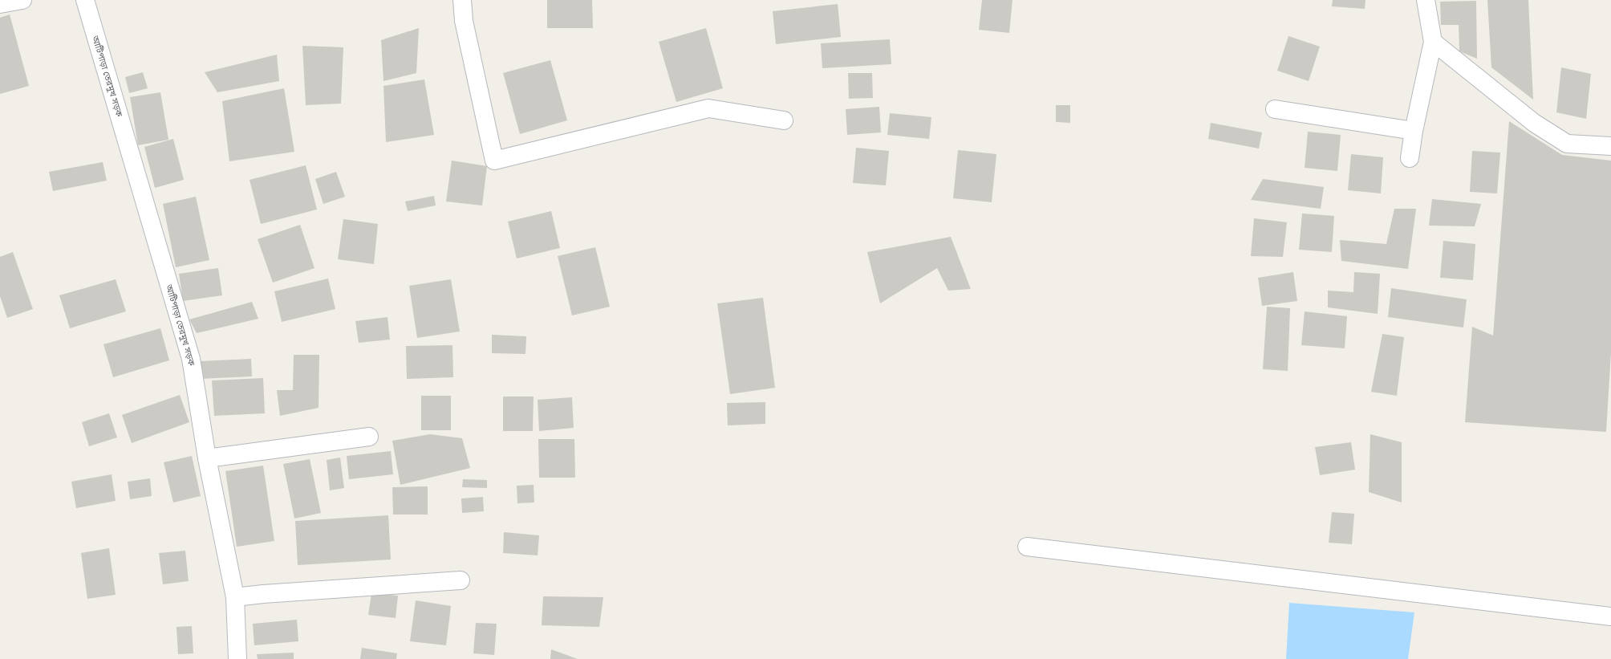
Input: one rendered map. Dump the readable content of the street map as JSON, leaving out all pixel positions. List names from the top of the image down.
{
  "streets": {
    "street": ["আটিপাড়া তেরমুখ সড়ক"]
  }
}
